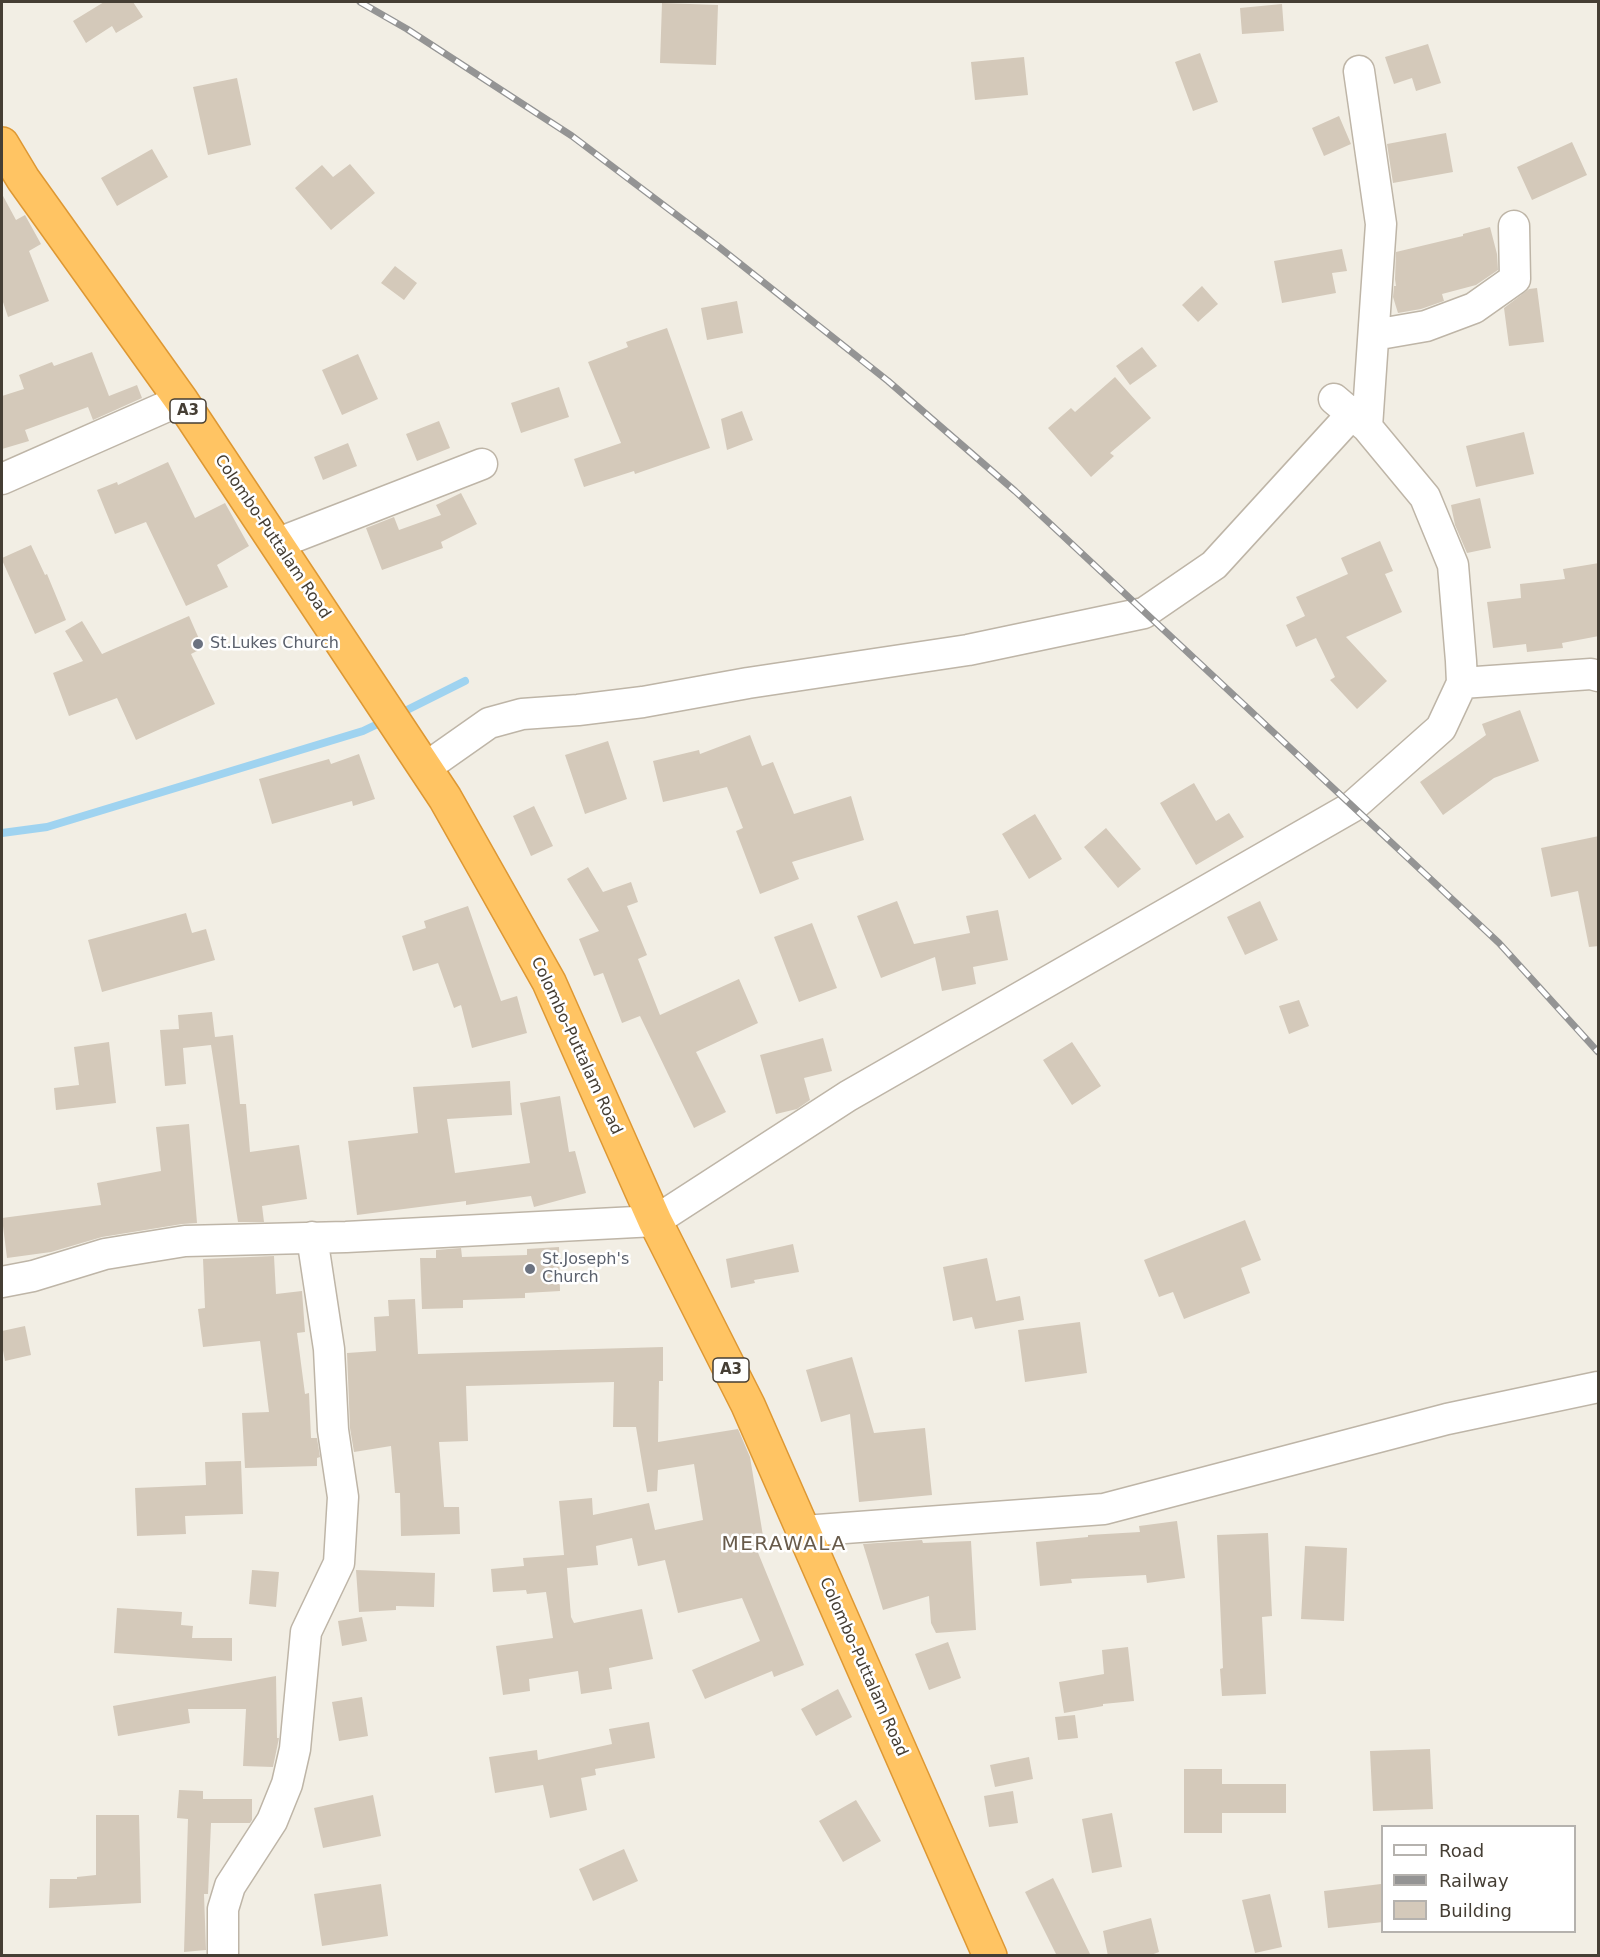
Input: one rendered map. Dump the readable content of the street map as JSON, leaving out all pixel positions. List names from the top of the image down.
{
  "streets": {
    "highway": ["A3", "Colombo-Puttalam Road"]
  },
  "districts": ["MERAWALA"],
  "places": ["St.Lukes Church", "St.Joseph's Church"],
  "legend": ["Road", "Railway", "Building"]
}
